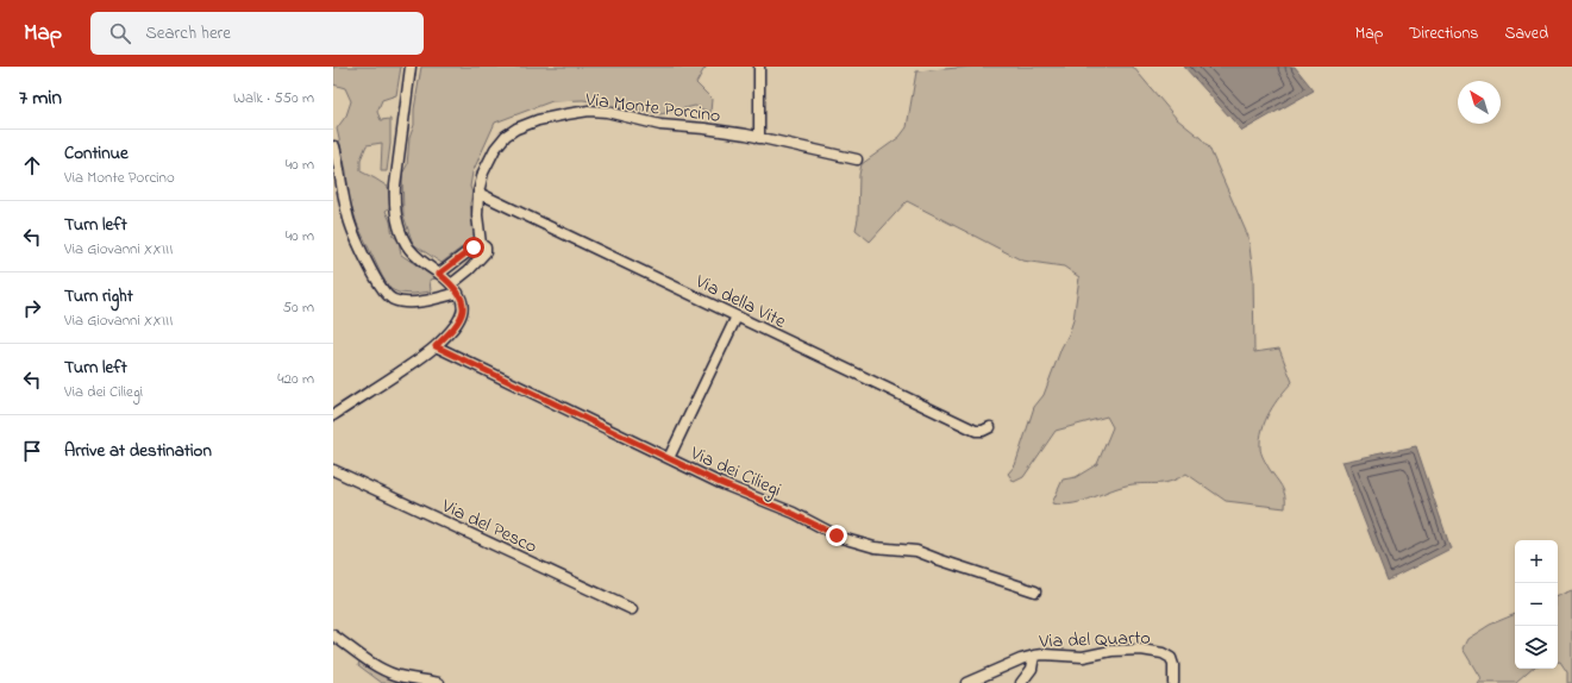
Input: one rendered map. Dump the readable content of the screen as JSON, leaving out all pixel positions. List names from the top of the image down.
{
  "streets": {
    "street": [
      "Via Monte Porcino",
      "Via della Vite",
      "Via dei Ciliegi",
      "Via del Pesco",
      "Via del Quarto"
    ]
  },
  "crossings": [
    ["Via Monte Porcino", "Via della Vite"]
  ],
  "north": "top left",
  "page": {
    "header": "Map",
    "search": "Search here",
    "nav": ["Map", "Directions", "Saved"],
    "heading": ["7 min", "Walk · 550 m"],
    "list": [
      ["Continue", "Via Monte Porcino", "40 m"],
      ["Turn left", "Via Giovanni XXIII", "40 m"],
      ["Turn right", "Via Giovanni XXIII", "50 m"],
      ["Turn left", "Via dei Ciliegi", "420 m"],
      "Arrive at destination"
    ],
    "map_buttons": ["+", "−"]
  }
}
